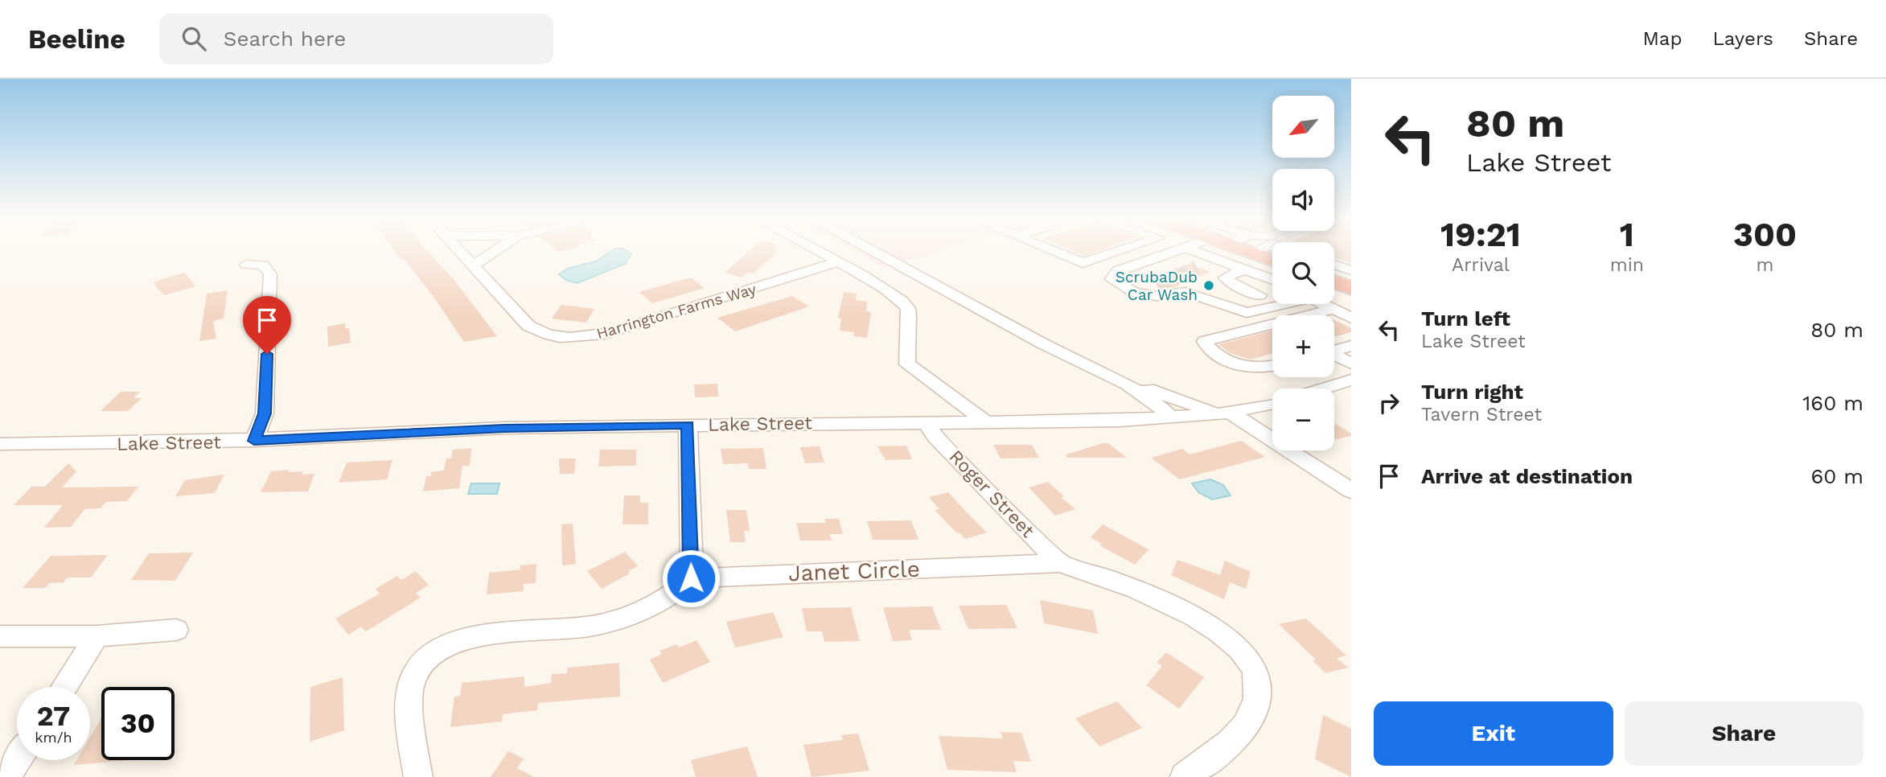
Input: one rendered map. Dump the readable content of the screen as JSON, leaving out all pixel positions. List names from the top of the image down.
{
  "streets": {
    "street": [
      "Harrington Farms Way",
      "Lake Street",
      "Roger Street",
      "Janet Circle"
    ]
  },
  "crossings": [
    ["Lake Street", "Roger Street"],
    ["Roger Street", "Janet Circle"]
  ],
  "places": ["ScrubaDub Car Wash"],
  "north": "bottom left",
  "page": {
    "header": "Beeline",
    "search": "Search here",
    "nav": ["Map", "Layers", "Share"],
    "turn": ["80 m", "Lake Street"],
    "map_buttons": ["+", "−"],
    "eta": [
      "19:21",
      "Arrival",
      "1",
      "min",
      "300",
      "m"
    ],
    "list": [
      {
        "name": "Turn left",
        "note": "Lake Street",
        "value": "80 m"
      },
      {
        "name": "Turn right",
        "note": "Tavern Street",
        "value": "160 m"
      },
      {
        "name": "Arrive at destination",
        "value": "60 m"
      }
    ],
    "speed": "27 km/h",
    "limit": "30",
    "buttons": ["Exit", "Share"]
  }
}
